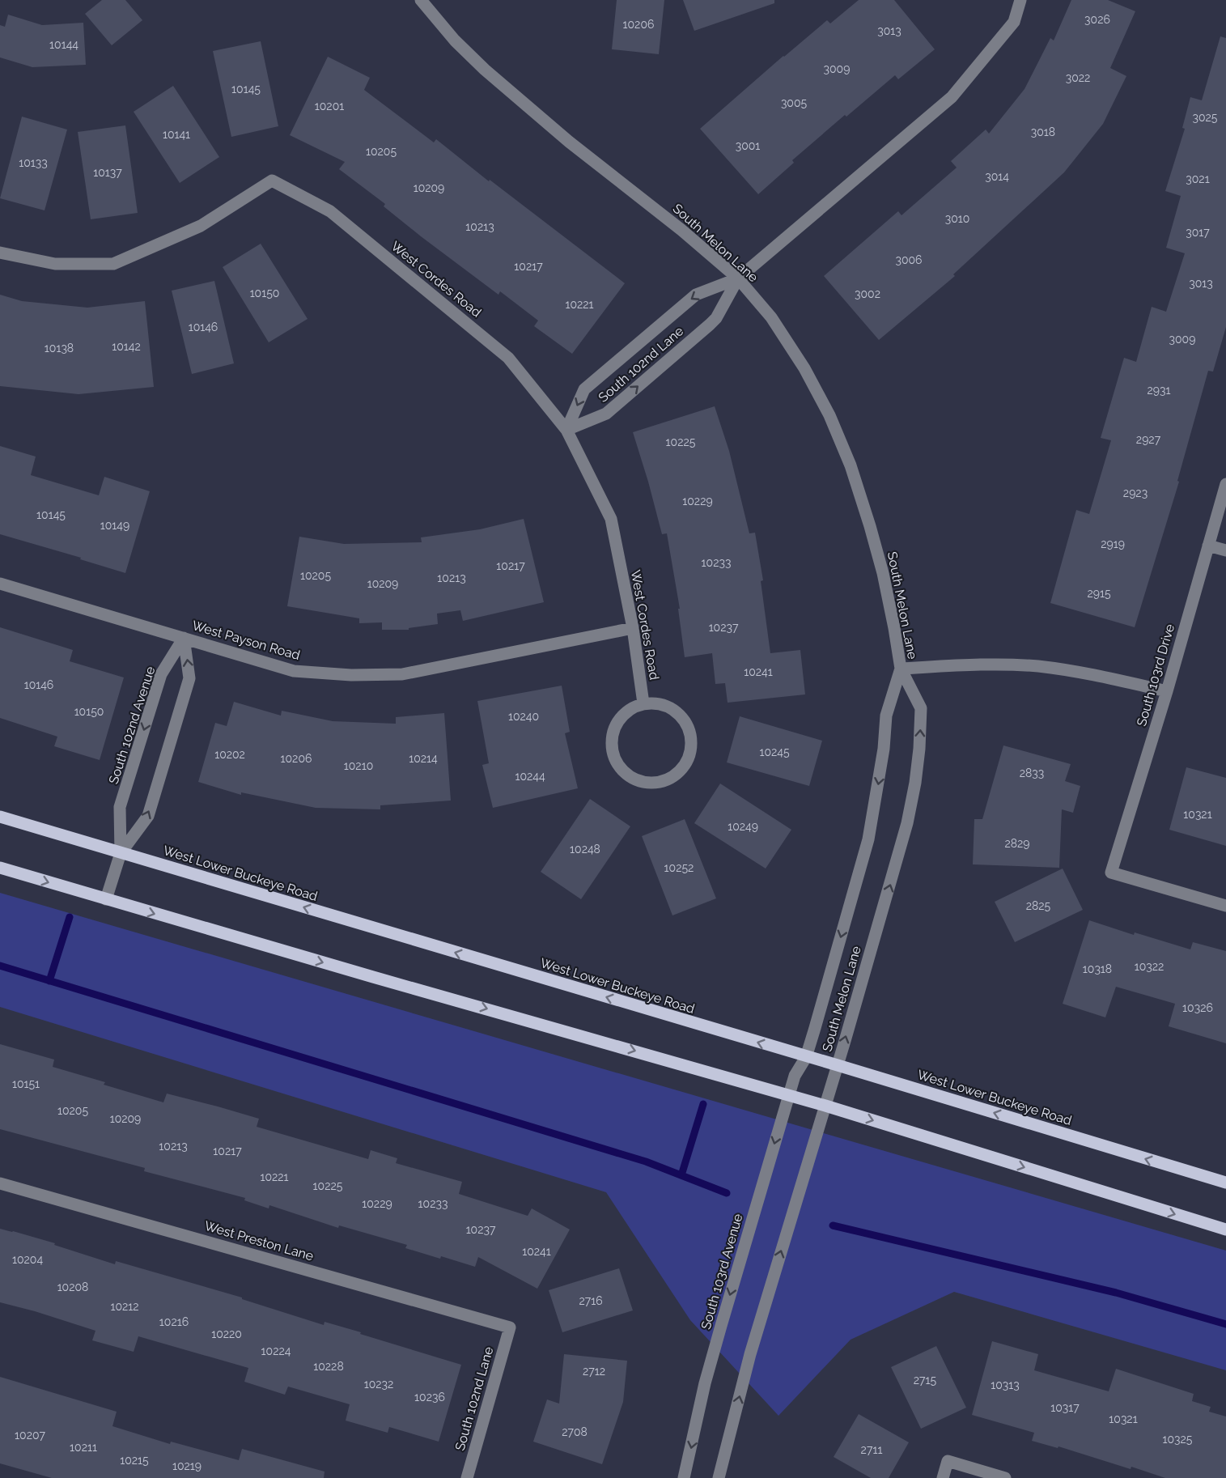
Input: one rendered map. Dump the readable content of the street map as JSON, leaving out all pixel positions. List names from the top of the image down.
{
  "streets": {
    "main road": ["West Lower Buckeye Road"],
    "street": [
      "South Melon Lane",
      "West Cordes Road",
      "South 102nd Lane",
      "West Payson Road",
      "South 103rd Drive",
      "South 102nd Avenue",
      "West Preston Lane",
      "South 103rd Avenue"
    ]
  },
  "crossings": [
    ["South Melon Lane", "South 102nd Lane"],
    ["South Melon Lane", "West Lower Buckeye Road"],
    ["South Melon Lane", "South 103rd Avenue"],
    ["West Cordes Road", "South 102nd Lane"],
    ["West Cordes Road", "West Payson Road"],
    ["South 102nd Lane", "West Preston Lane"],
    ["West Payson Road", "South 102nd Avenue"],
    ["South 102nd Avenue", "West Lower Buckeye Road"]
  ],
  "house_numbers": [
    "3026",
    "10206",
    "3013",
    "10144",
    "3009",
    "3022",
    "10145",
    "3005",
    "10201",
    "3025",
    "3018",
    "10141",
    "3001",
    "10205",
    "10133",
    "10137",
    "3014",
    "3021",
    "10209",
    "3010",
    "10213",
    "3017",
    "3006",
    "10217",
    "3013",
    "10150",
    "3002",
    "10221",
    "10146",
    "3009",
    "10142",
    "10138",
    "2931",
    "2927",
    "10225",
    "2923",
    "10229",
    "10145",
    "10149",
    "2919",
    "10233",
    "10217",
    "10205",
    "10213",
    "10209",
    "2915",
    "10237",
    "10241",
    "10146",
    "10150",
    "10240",
    "10245",
    "10202",
    "10206",
    "10214",
    "10210",
    "2833",
    "10244",
    "10321",
    "10249",
    "2829",
    "10248",
    "10252",
    "2825",
    "10322",
    "10318",
    "10326",
    "10151",
    "10205",
    "10209",
    "10213",
    "10217",
    "10221",
    "10225",
    "10229",
    "10233",
    "10237",
    "10241",
    "10204",
    "10208",
    "2716",
    "10212",
    "10216",
    "10220",
    "10224",
    "10228",
    "2712",
    "2715",
    "10232",
    "10313",
    "10236",
    "10317",
    "10321",
    "2708",
    "10207",
    "10325",
    "10211",
    "2711",
    "10215",
    "10219"
  ]
}
